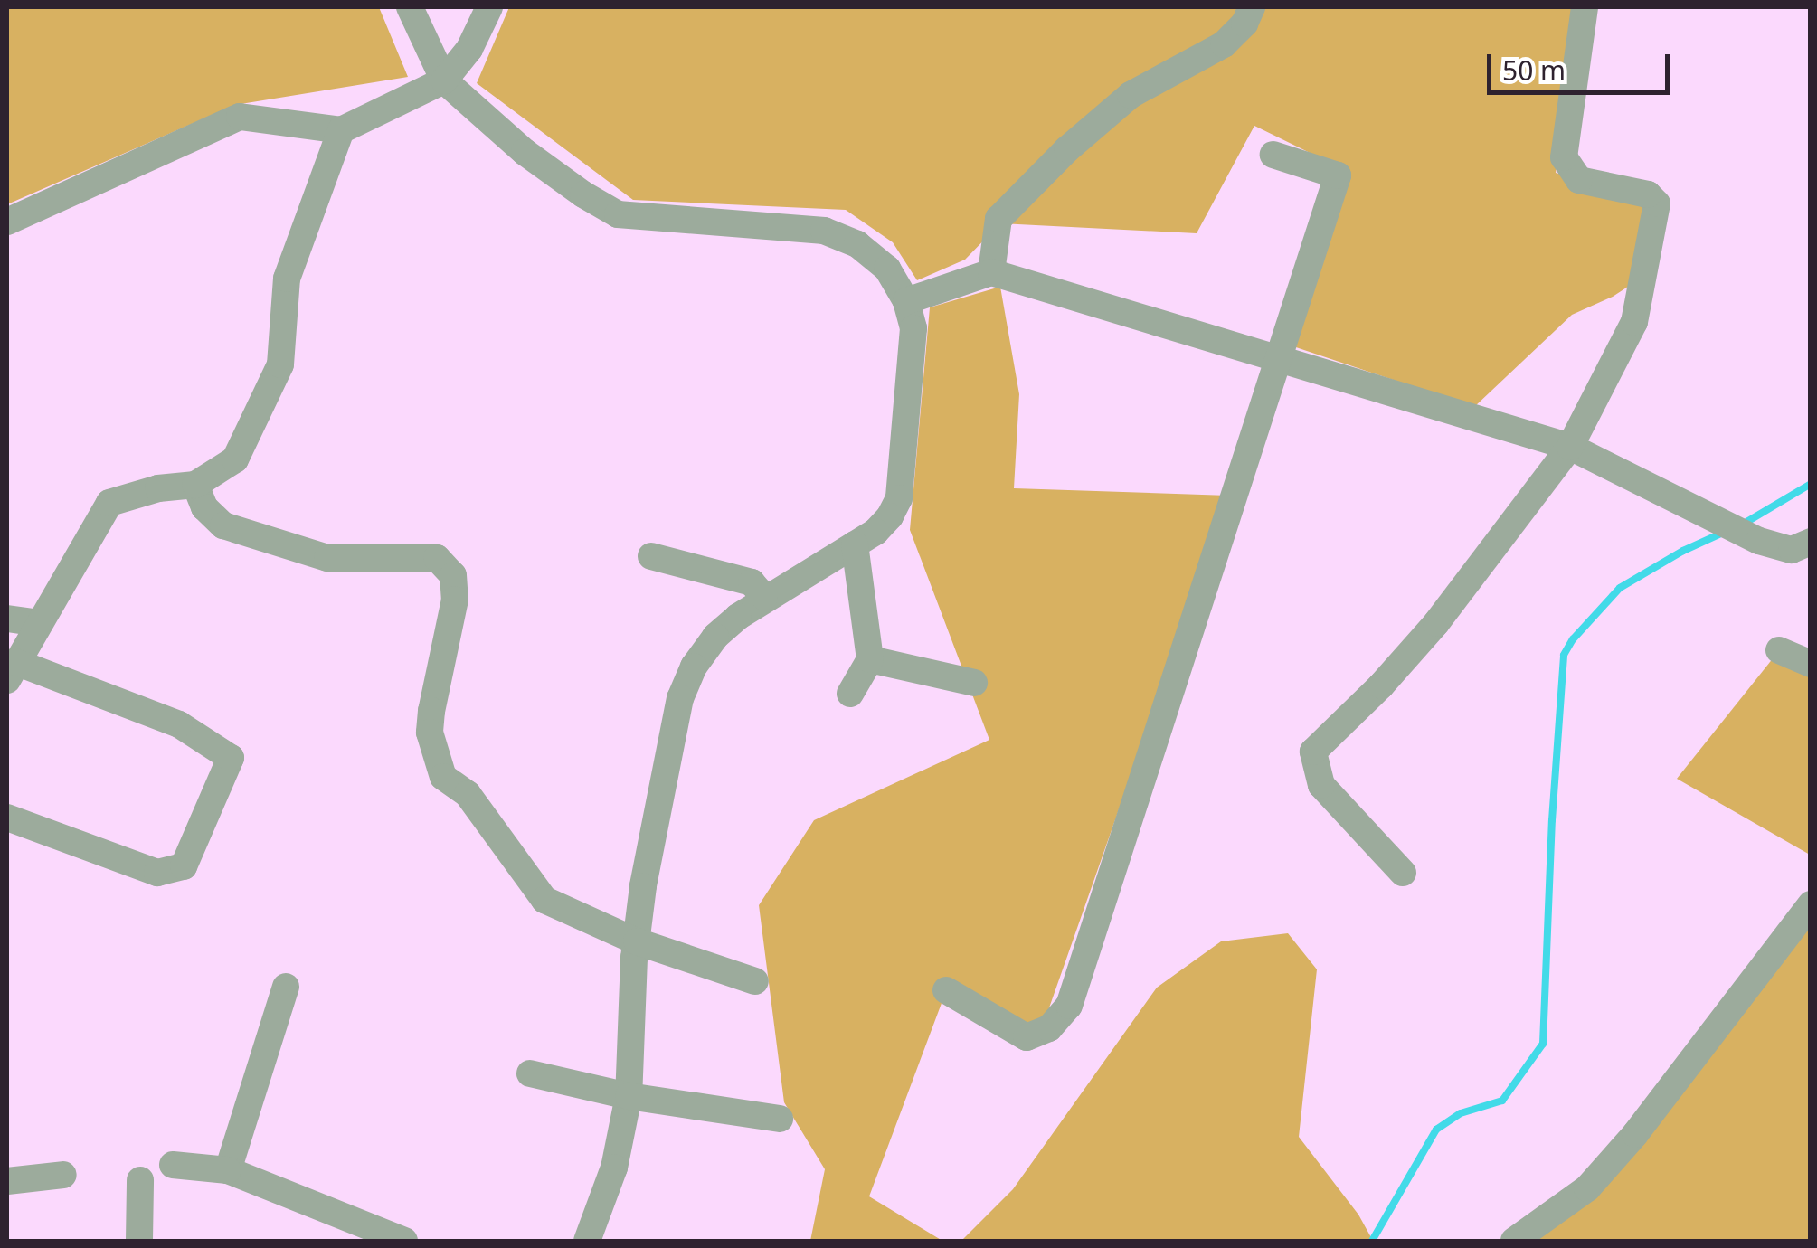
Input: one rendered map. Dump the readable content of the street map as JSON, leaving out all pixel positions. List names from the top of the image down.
{
  "scale_bar": "50 m"
}
